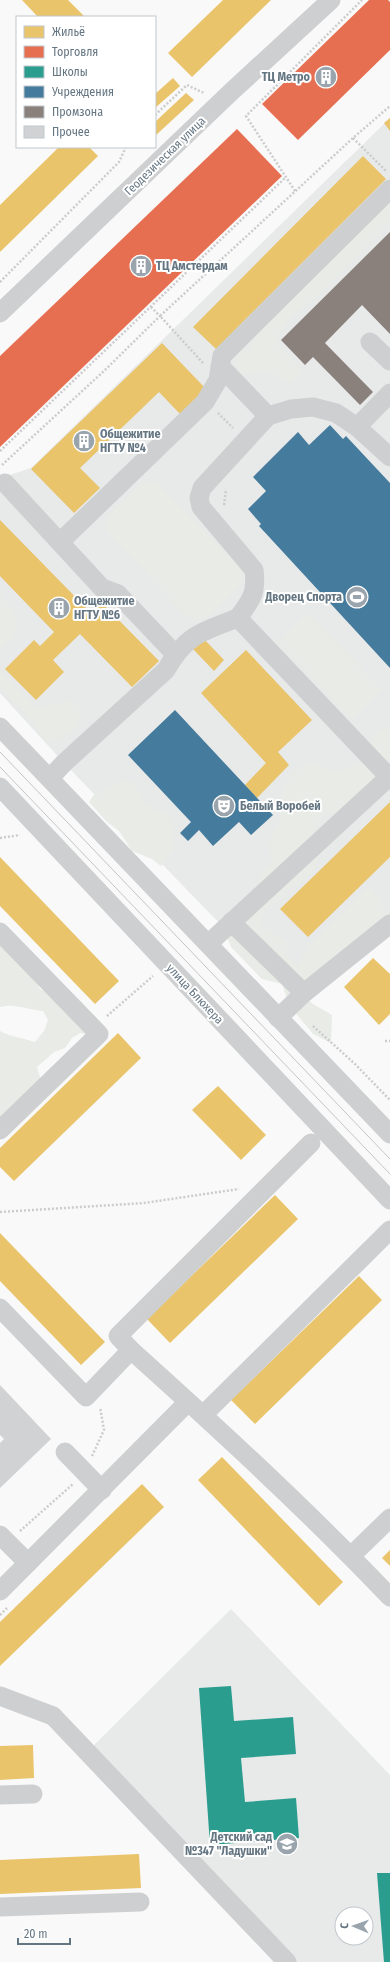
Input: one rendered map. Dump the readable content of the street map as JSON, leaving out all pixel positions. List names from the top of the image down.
{
  "streets": {
    "street": ["Геодезическая улица", "улица Блюхера"]
  },
  "places": {
    "building": [
      "ТЦ Метро",
      "ТЦ Амстердам",
      "Общежитие НГТУ №4",
      "Общежитие НГТУ №6"
    ],
    "sports": ["Дворец Спорта"],
    "theatre": ["Белый Воробей"],
    "school or university": ["Детский сад №347 \"Ладушки\""]
  },
  "legend": [
    "Жильё",
    "Торговля",
    "Школы",
    "Учреждения",
    "Промзона",
    "Прочее"
  ],
  "scale_bar": "20 m",
  "north": "left"
}
